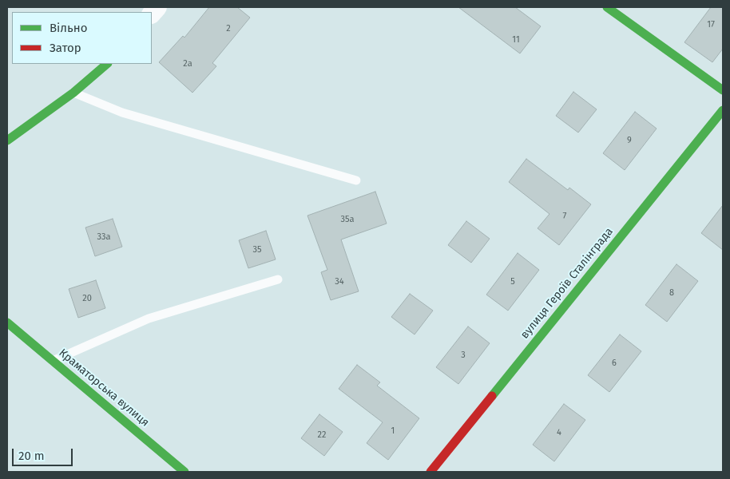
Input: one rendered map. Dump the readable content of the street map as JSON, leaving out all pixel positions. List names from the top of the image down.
{
  "streets": {
    "street": ["вулиця Героїв Сталінграда", "Краматорська вулиця"]
  },
  "house_numbers": [
    "17",
    "2",
    "11",
    "2а",
    "9",
    "7",
    "35а",
    "33а",
    "35",
    "34",
    "5",
    "8",
    "20",
    "3",
    "6",
    "1",
    "4",
    "22"
  ],
  "legend": ["Вільно", "Затор"],
  "scale_bar": "20 m"
}
